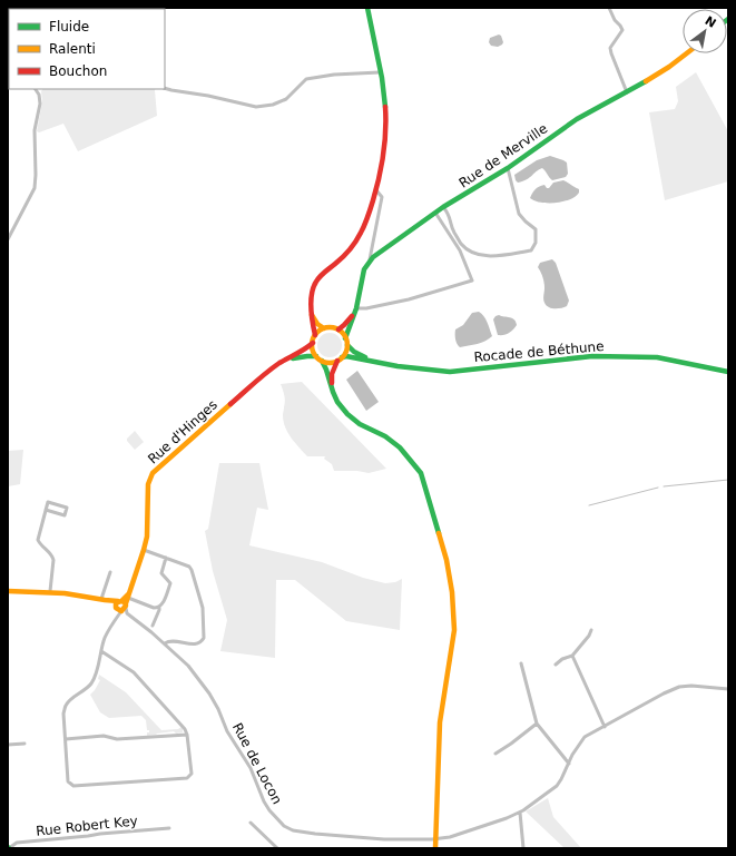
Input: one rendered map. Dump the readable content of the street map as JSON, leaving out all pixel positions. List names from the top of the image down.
{
  "streets": {
    "main road": ["Rue de Merville", "Rocade de Béthune", "Rue d'Hinges"],
    "street": ["Rue de Locon", "Rue Robert Key"]
  },
  "crossings": [
    ["Rocade de Béthune", "Rue d'Hinges"],
    ["Rue d'Hinges", "Rue de Locon"]
  ],
  "legend": ["Fluide", "Ralenti", "Bouchon"],
  "north": "top right"
}
